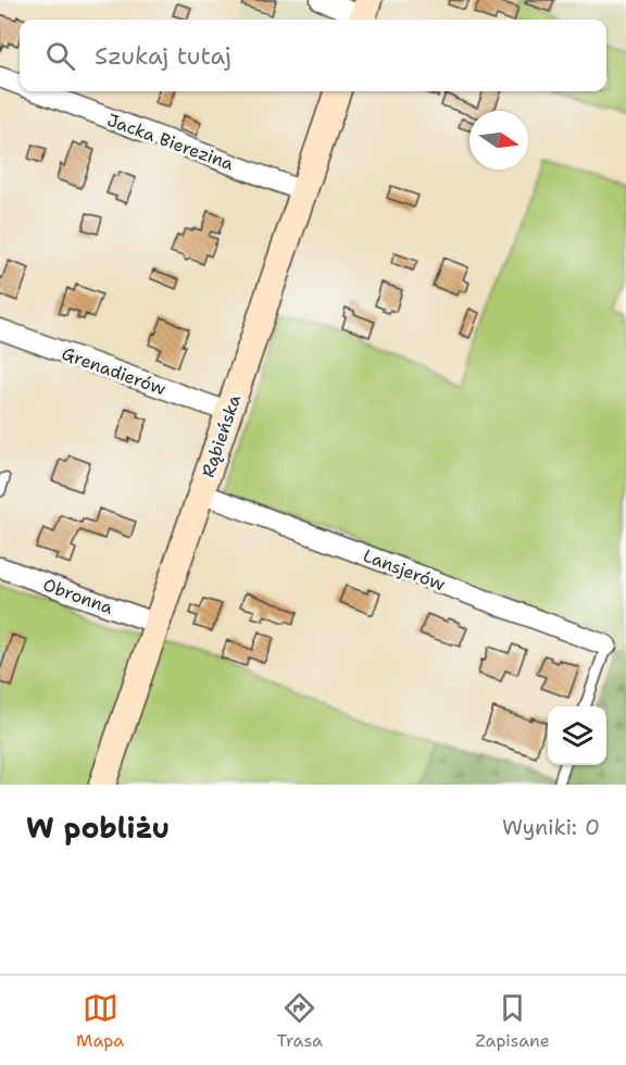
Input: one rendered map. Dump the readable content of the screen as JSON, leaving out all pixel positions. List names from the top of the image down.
{
  "streets": {
    "street": [
      "Jacka Bierezina",
      "Grenadierów",
      "Rąbieńska",
      "Lansjerów",
      "Obronna"
    ]
  },
  "crossings": [
    ["Jacka Bierezina", "Rąbieńska"],
    ["Grenadierów", "Rąbieńska"],
    ["Rąbieńska", "Lansjerów"],
    ["Rąbieńska", "Obronna"]
  ],
  "north": "right",
  "page": {
    "search": "Szukaj tutaj",
    "heading": ["W pobliżu", "Wyniki: 0"],
    "nav": ["Mapa", "Trasa", "Zapisane"]
  }
}
